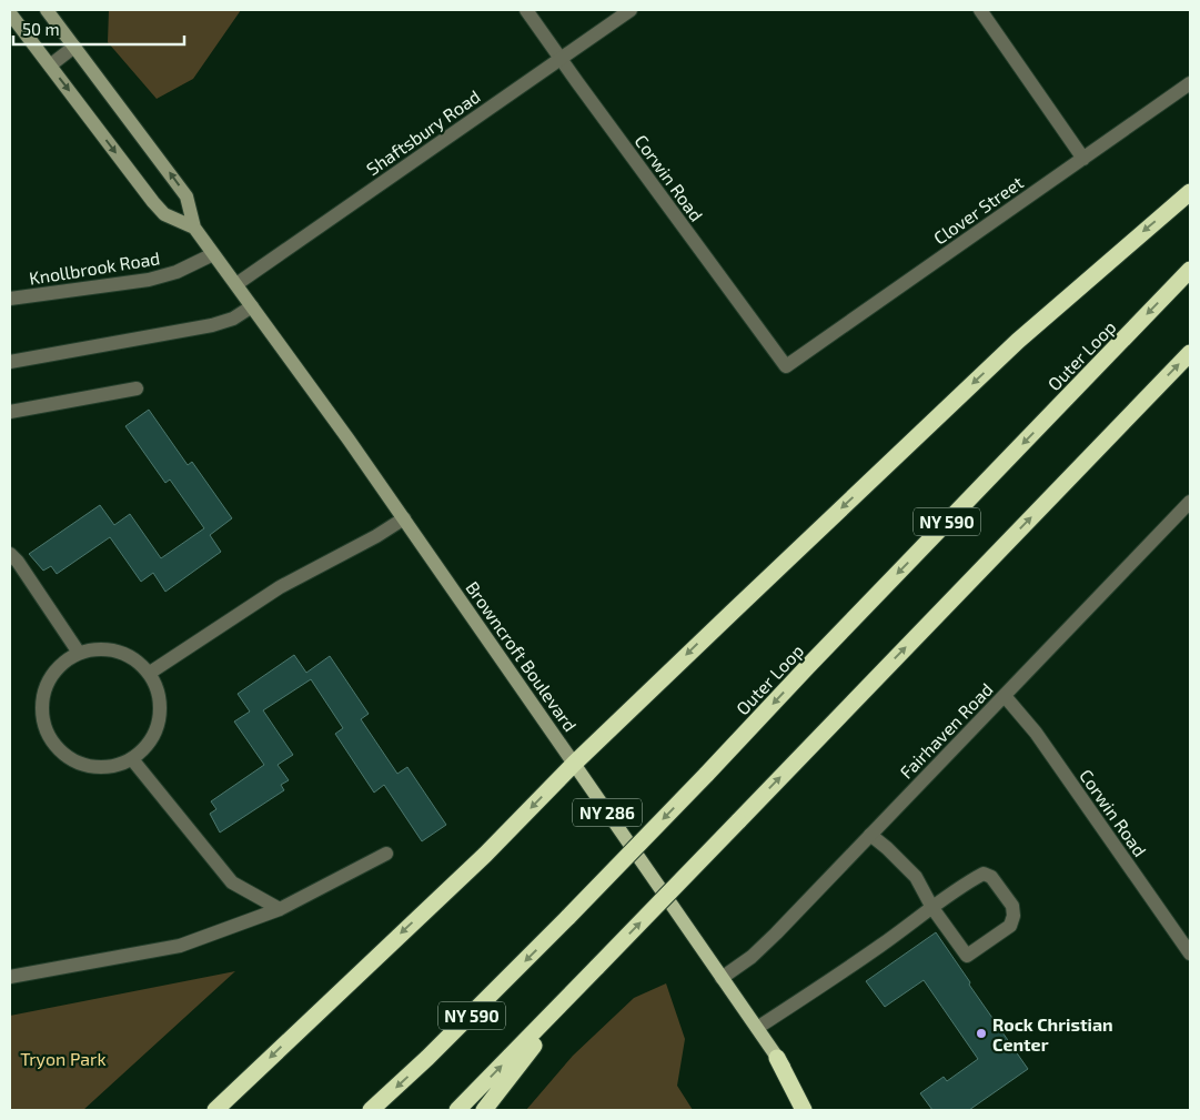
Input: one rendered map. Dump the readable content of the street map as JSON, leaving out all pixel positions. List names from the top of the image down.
{
  "streets": {
    "highway": ["Outer Loop", "NY 590"],
    "main road": ["Browncroft Boulevard", "NY 286"],
    "street": [
      "Shaftsbury Road",
      "Corwin Road",
      "Clover Street",
      "Knollbrook Road",
      "Fairhaven Road"
    ]
  },
  "crossings": [
    ["Shaftsbury Road", "Corwin Road"],
    ["Shaftsbury Road", "Browncroft Boulevard"],
    ["Corwin Road", "Clover Street"],
    ["Corwin Road", "Fairhaven Road"],
    ["Knollbrook Road", "Browncroft Boulevard"],
    ["Browncroft Boulevard", "Fairhaven Road"]
  ],
  "parks": ["Tryon Park"],
  "places": ["Rock Christian Center"],
  "scale_bar": "50 m"
}
